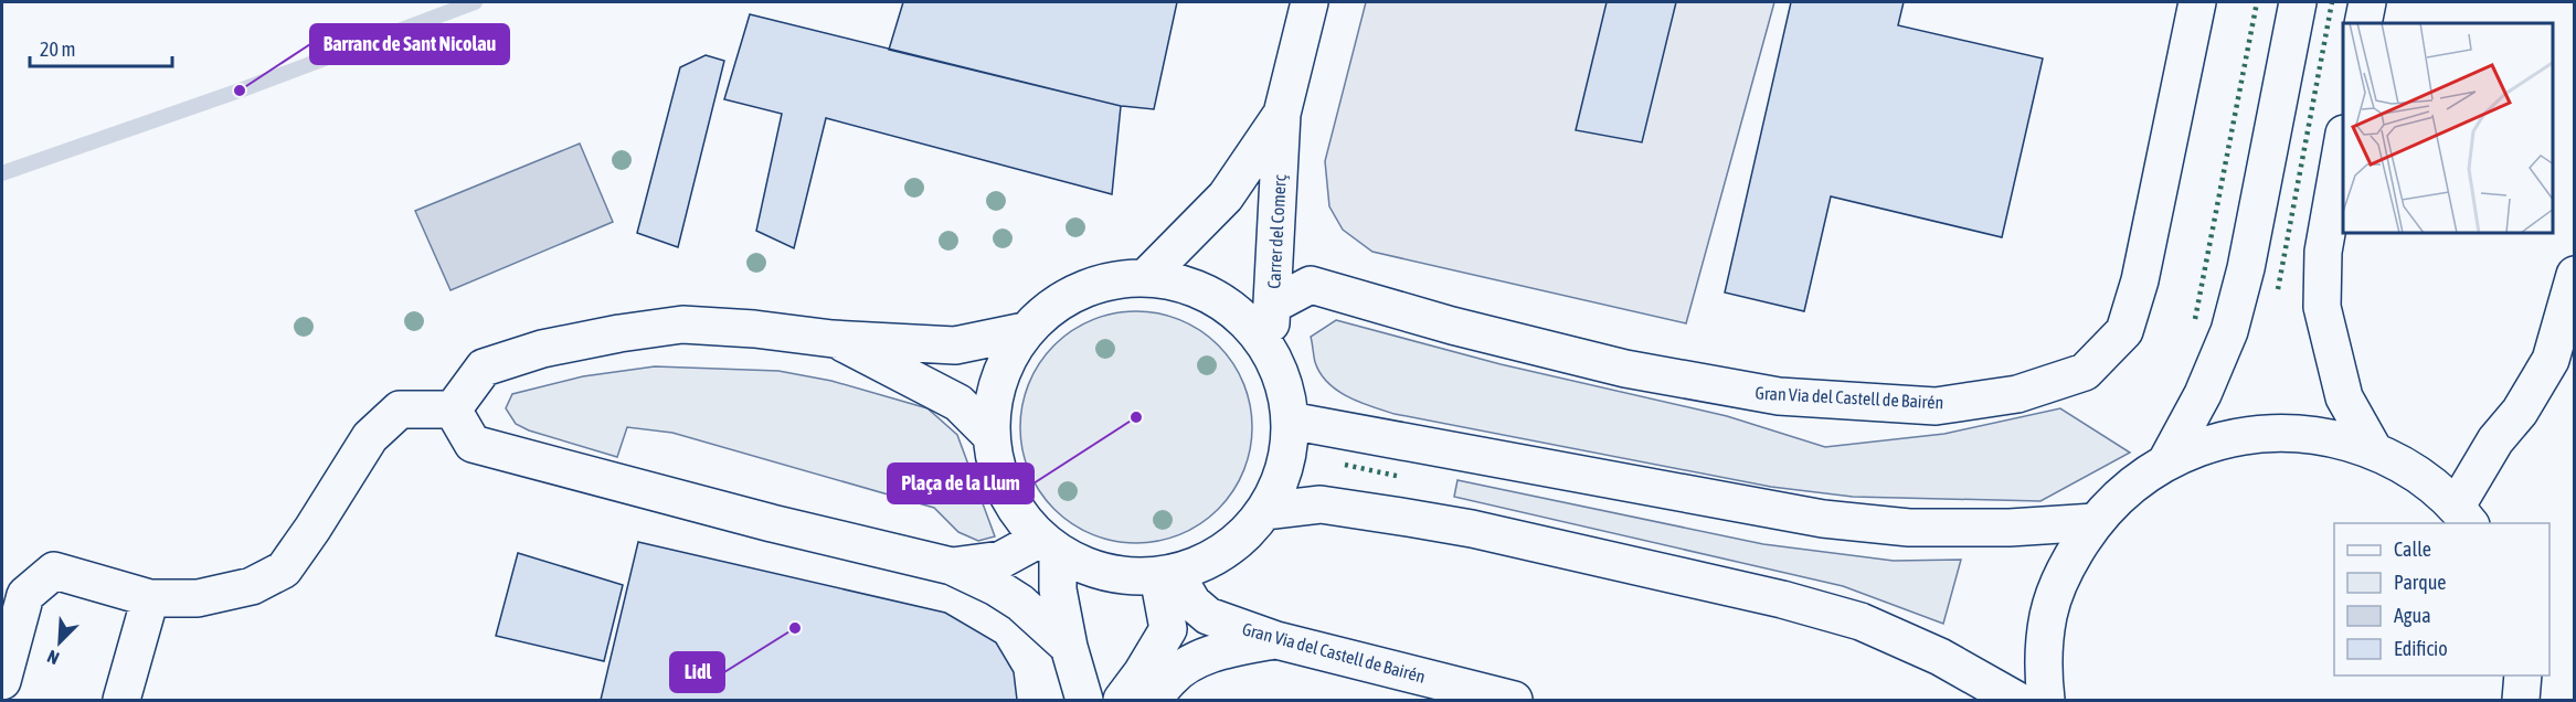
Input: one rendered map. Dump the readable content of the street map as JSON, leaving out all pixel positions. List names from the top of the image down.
{
  "streets": {
    "street": ["Carrer del Comerç", "Gran Via del Castell de Bairén"]
  },
  "crossings": [
    ["Carrer del Comerç", "Gran Via del Castell de Bairén"]
  ],
  "places": ["Barranc de Sant Nicolau", "Plaça de la Llum", "Lidl"],
  "legend": [
    "Calle",
    "Parque",
    "Agua",
    "Edificio"
  ],
  "scale_bar": "20 m",
  "north": "bottom left"
}
